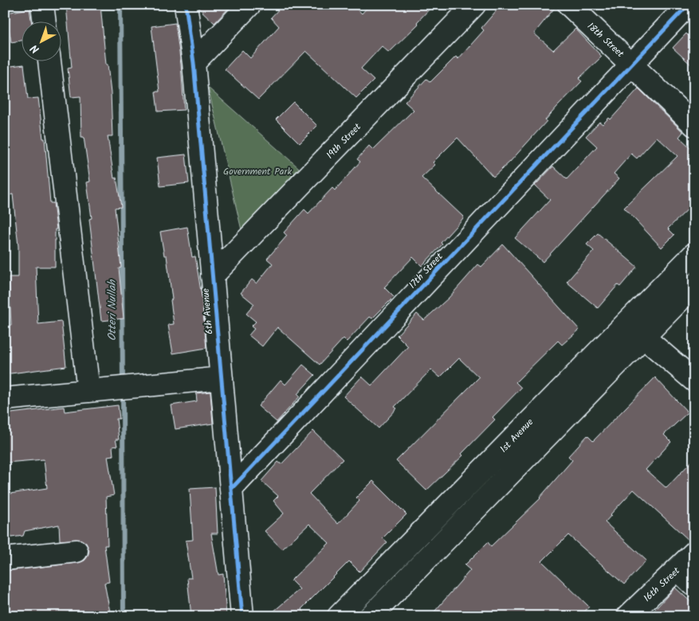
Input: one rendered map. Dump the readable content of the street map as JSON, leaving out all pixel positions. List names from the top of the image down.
{
  "streets": {
    "street": [
      "18th Street",
      "19th Street",
      "17th Street",
      "6th Avenue",
      "1st Avenue",
      "16th Street"
    ]
  },
  "crossings": [
    ["18th Street", "17th Street"],
    ["19th Street", "6th Avenue"],
    ["17th Street", "6th Avenue"]
  ],
  "water": ["Otteri Nullah"],
  "parks": ["Government Park"],
  "north": "bottom left"
}
